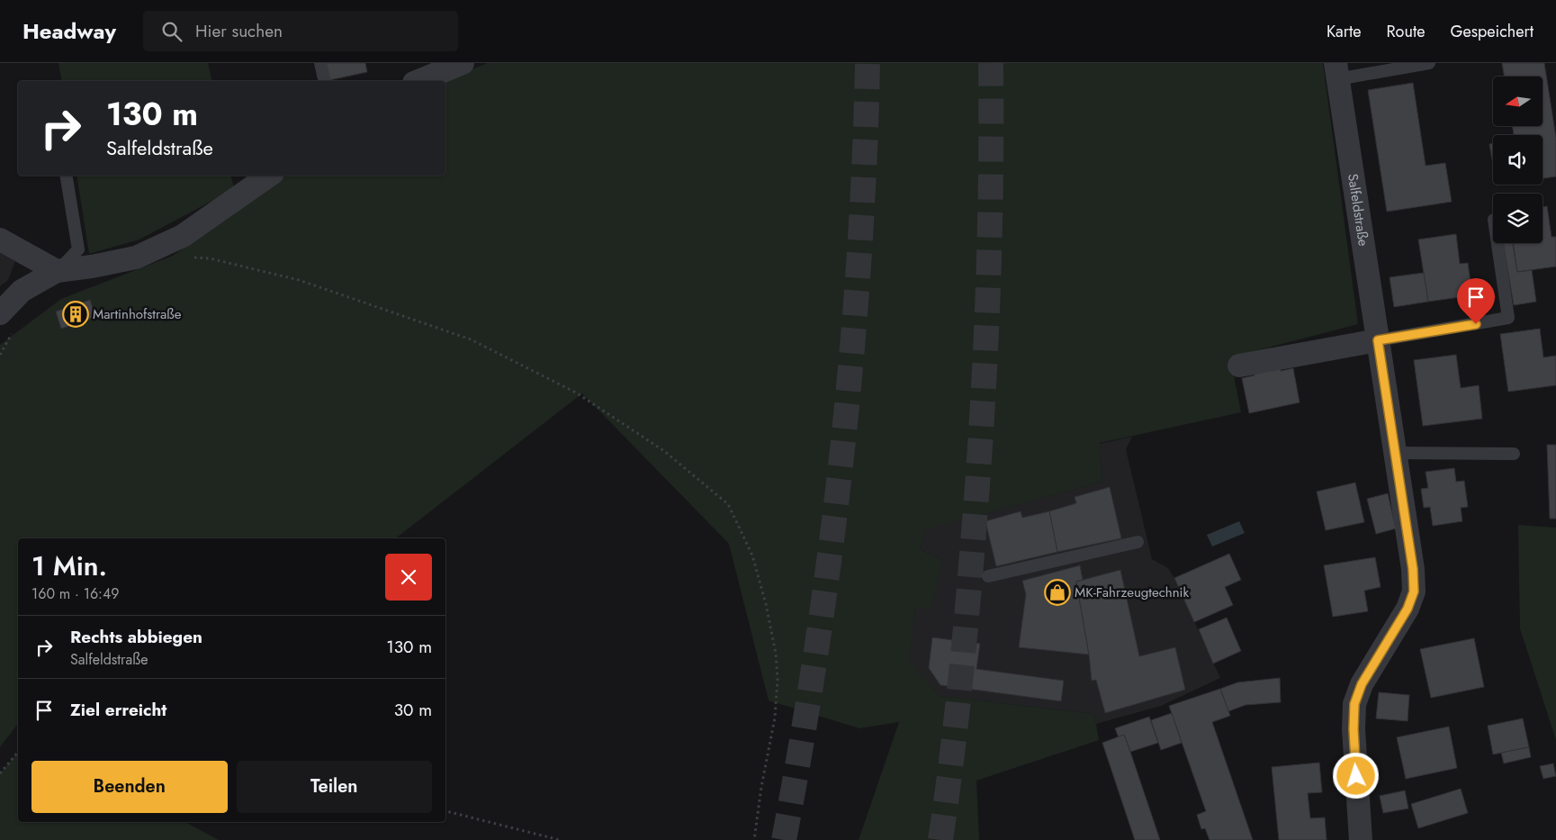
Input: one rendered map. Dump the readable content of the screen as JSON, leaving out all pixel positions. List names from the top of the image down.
{
  "streets": {
    "street": ["Salfeldstraße"]
  },
  "places": {
    "building": ["Martinhofstraße"],
    "shop": ["MK-Fahrzeugtechnik"]
  },
  "north": "left",
  "page": {
    "header": "Headway",
    "search": "Hier suchen",
    "nav": ["Karte", "Route", "Gespeichert"],
    "turn": ["130 m", "Salfeldstraße"],
    "heading": ["1 Min.", "160 m · 16:49"],
    "list": [
      {
        "name": "Rechts abbiegen",
        "note": "Salfeldstraße",
        "value": "130 m"
      },
      {
        "name": "Ziel erreicht",
        "value": "30 m"
      }
    ],
    "buttons": ["Beenden", "Teilen"]
  }
}
